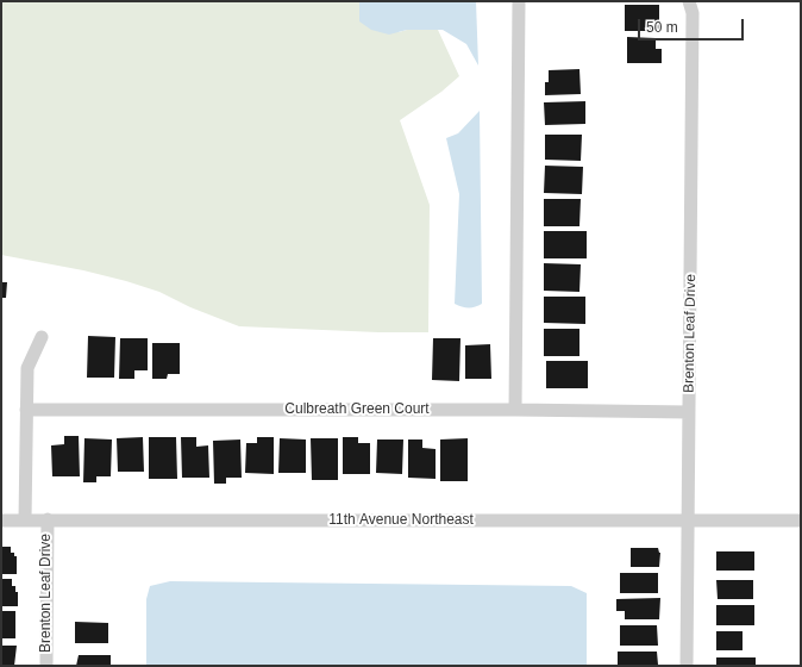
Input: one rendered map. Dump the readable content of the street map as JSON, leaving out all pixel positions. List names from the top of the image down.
{
  "streets": {
    "street": ["Brenton Leaf Drive", "Culbreath Green Court", "11th Avenue Northeast"]
  },
  "crossings": [
    ["Brenton Leaf Drive", "Culbreath Green Court"],
    ["Brenton Leaf Drive", "11th Avenue Northeast"]
  ],
  "scale_bar": "50 m"
}
